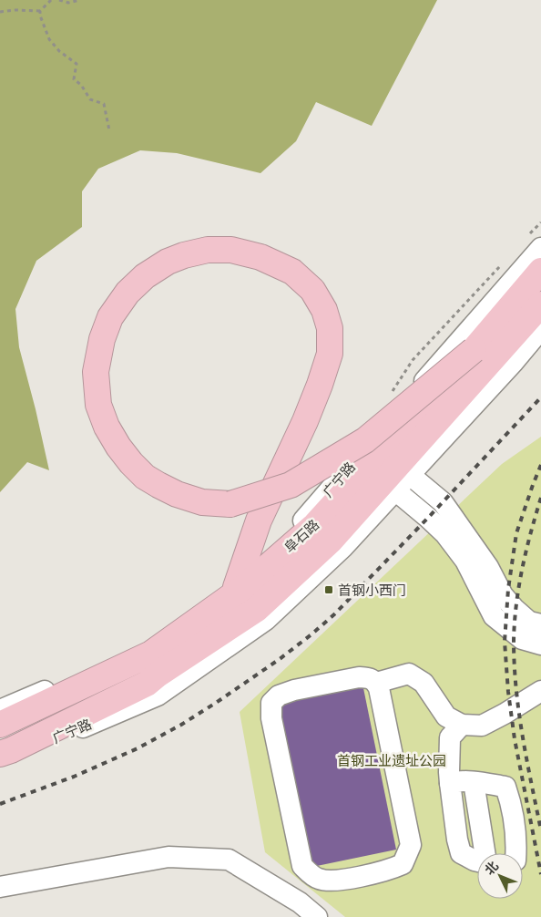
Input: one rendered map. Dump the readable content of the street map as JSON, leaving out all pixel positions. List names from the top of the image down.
{
  "streets": {
    "highway": ["阜石路"],
    "street": ["广宁路"]
  },
  "parks": ["首钢工业遗址公园"],
  "places": {
    "transit": ["首钢小西门"]
  },
  "north": "top left"
}
